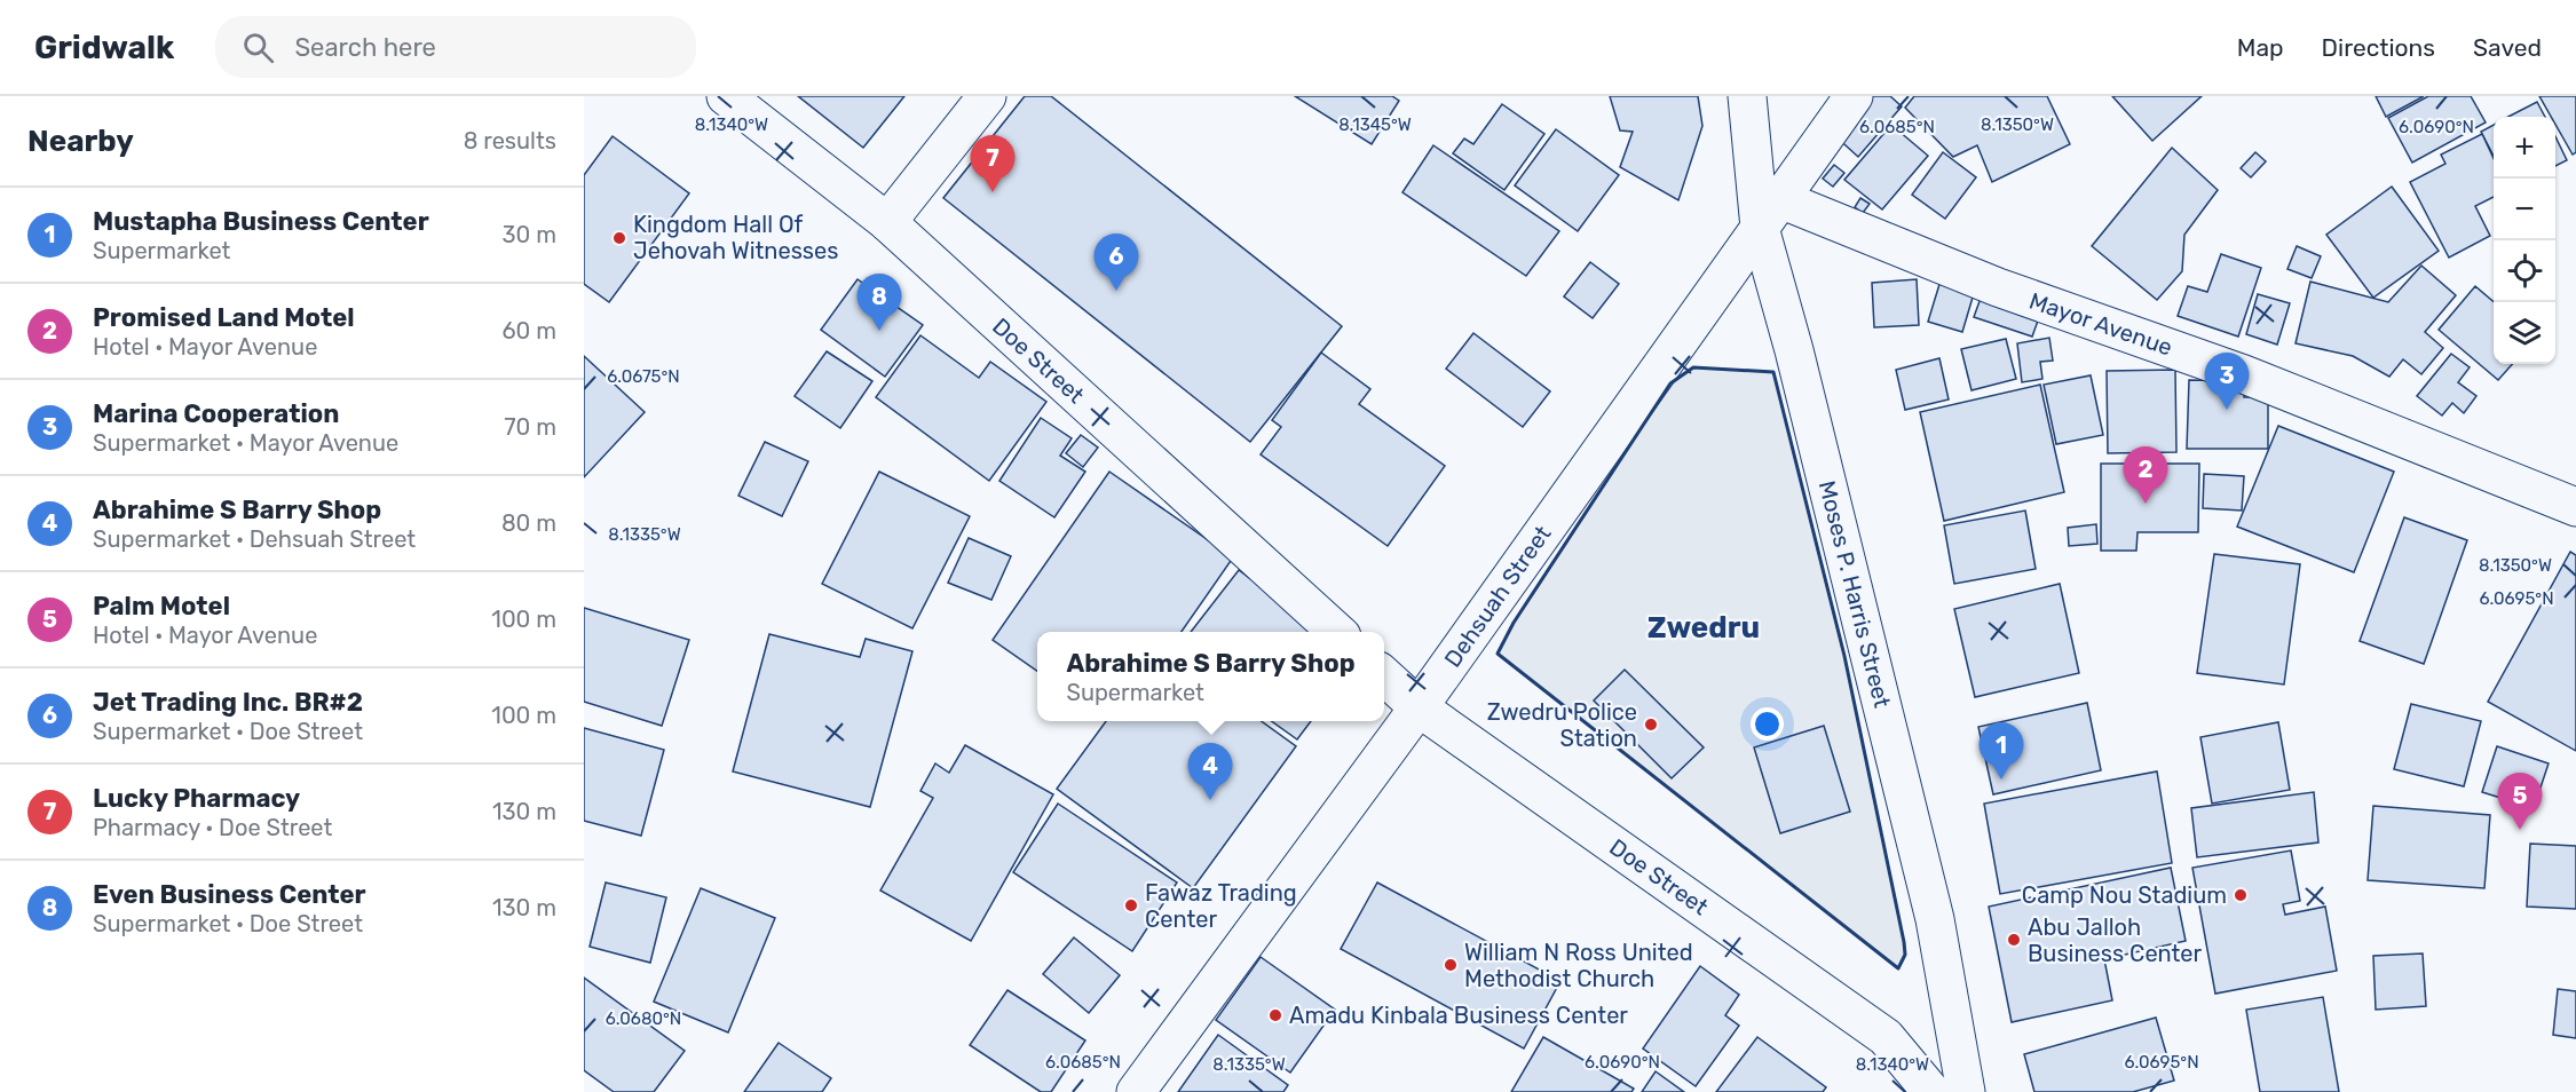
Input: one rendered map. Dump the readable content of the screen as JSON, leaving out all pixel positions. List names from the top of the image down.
{
  "streets": {
    "main road": [
      "Mayor Avenue",
      "Doe Street",
      "Moses P. Harris Street",
      "Dehsuah Street"
    ]
  },
  "crossings": [
    ["Mayor Avenue", "Moses P. Harris Street"],
    ["Mayor Avenue", "Dehsuah Street"],
    ["Doe Street", "Dehsuah Street"],
    ["Moses P. Harris Street", "Dehsuah Street"]
  ],
  "districts": ["Zwedru"],
  "places": [
    "Kingdom Hall Of Jehovah Witnesses",
    "Zwedru Police Station",
    "Camp Nou Stadium",
    "Fawaz Trading Center",
    "Abu Jalloh Business Center",
    "William N Ross United Methodist Church",
    "Amadu Kinbala Business Center"
  ],
  "page": {
    "header": "Gridwalk",
    "search": "Search here",
    "nav": ["Map", "Directions", "Saved"],
    "heading": ["Nearby", "8 results"],
    "map_buttons": ["+", "−"],
    "pins": [
      "7",
      "6",
      "8",
      "3",
      "2",
      "1",
      "4",
      "5"
    ],
    "list": [
      {
        "mark": "1",
        "name": "Mustapha Business Center",
        "note": "Supermarket",
        "value": "30 m"
      },
      {
        "mark": "2",
        "name": "Promised Land Motel",
        "note": "Hotel · Mayor Avenue",
        "value": "60 m"
      },
      {
        "mark": "3",
        "name": "Marina Cooperation",
        "note": "Supermarket · Mayor Avenue",
        "value": "70 m"
      },
      {
        "mark": "4",
        "name": "Abrahime S Barry Shop",
        "note": "Supermarket · Dehsuah Street",
        "value": "80 m"
      },
      {
        "mark": "5",
        "name": "Palm Motel",
        "note": "Hotel · Mayor Avenue",
        "value": "100 m"
      },
      {
        "mark": "6",
        "name": "Jet Trading Inc. BR#2",
        "note": "Supermarket · Doe Street",
        "value": "100 m"
      },
      {
        "mark": "7",
        "name": "Lucky Pharmacy",
        "note": "Pharmacy · Doe Street",
        "value": "130 m"
      },
      {
        "mark": "8",
        "name": "Even Business Center",
        "note": "Supermarket · Doe Street",
        "value": "130 m"
      }
    ],
    "popup": ["Abrahime S Barry Shop", "Supermarket"]
  },
  "coordinates": [
    "8.1340°W",
    "8.1345°W",
    "8.1350°W",
    "6.0685°N",
    "6.0690°N",
    "6.0675°N",
    "8.1335°W",
    "6.0695°N",
    "6.0680°N"
  ]
}
